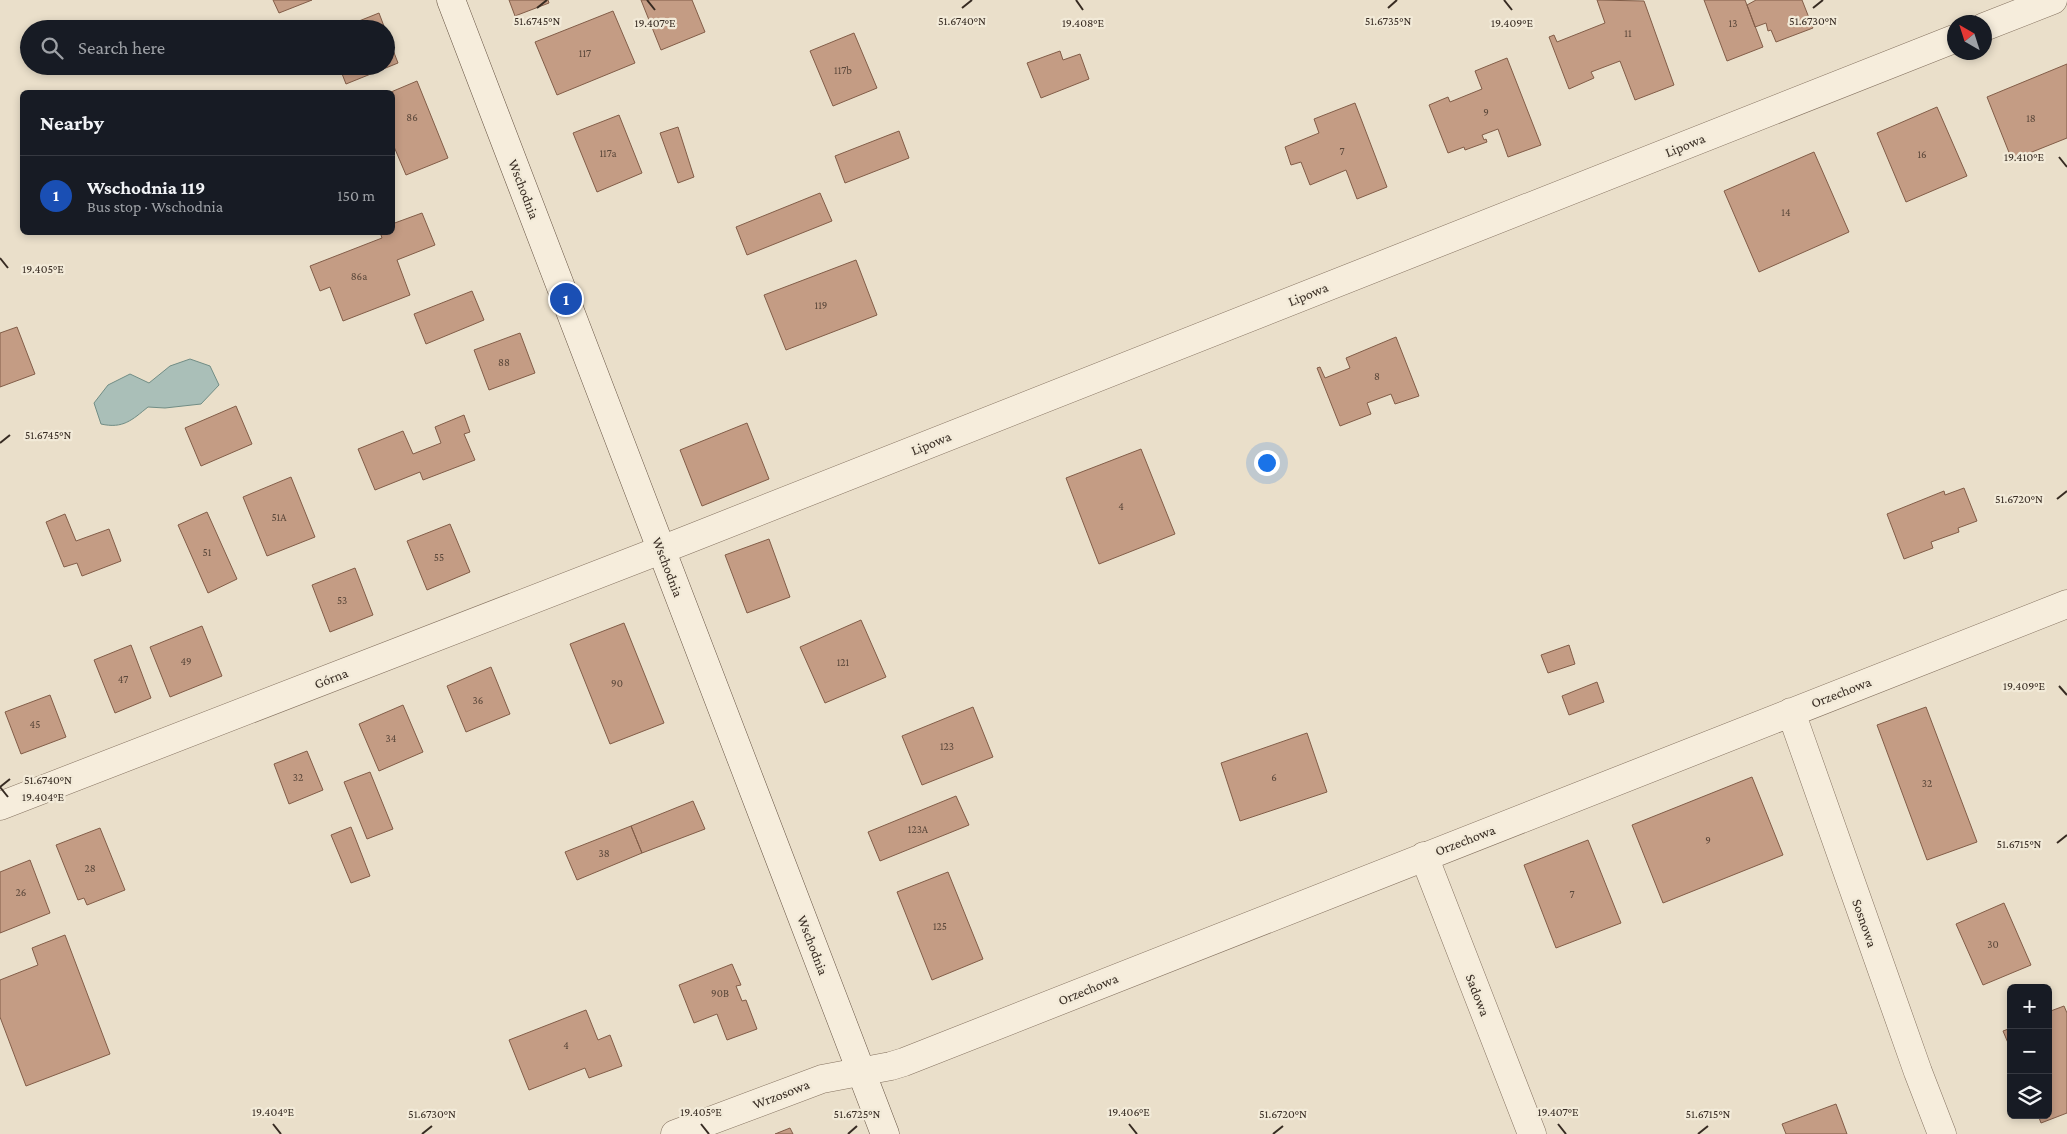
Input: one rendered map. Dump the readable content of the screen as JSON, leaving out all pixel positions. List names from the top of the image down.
{
  "streets": {
    "street": [
      "Lipowa",
      "Wschodnia",
      "Górna",
      "Orzechowa",
      "Sosnowa",
      "Sadowa",
      "Wrzosowa"
    ]
  },
  "crossings": [
    ["Lipowa", "Wschodnia"],
    ["Lipowa", "Górna"],
    ["Wschodnia", "Górna"],
    ["Wschodnia", "Orzechowa"],
    ["Wschodnia", "Wrzosowa"],
    ["Orzechowa", "Sosnowa"],
    ["Orzechowa", "Sadowa"],
    ["Orzechowa", "Wrzosowa"]
  ],
  "house_numbers": [
    "13",
    "11",
    "117",
    "117b",
    "9",
    "86",
    "18",
    "7",
    "117a",
    "16",
    "14",
    "86a",
    "119",
    "88",
    "8",
    "4",
    "51A",
    "51",
    "55",
    "53",
    "49",
    "121",
    "47",
    "90",
    "36",
    "45",
    "34",
    "123",
    "32",
    "6",
    "32",
    "123A",
    "9",
    "38",
    "28",
    "26",
    "7",
    "125",
    "30",
    "90B",
    "4"
  ],
  "north": "top left",
  "page": {
    "search": "Search here",
    "heading": "Nearby",
    "list": [
      {
        "mark": "1",
        "name": "Wschodnia 119",
        "note": "Bus stop · Wschodnia",
        "value": "150 m"
      }
    ],
    "pins": "1",
    "map_buttons": ["+", "−"]
  },
  "coordinates": [
    "51.6745°N",
    "51.6740°N",
    "51.6735°N",
    "51.6730°N",
    "19.407°E",
    "19.408°E",
    "19.409°E",
    "19.410°E",
    "19.405°E",
    "51.6720°N",
    "19.404°E",
    "51.6715°N",
    "19.406°E",
    "51.6725°N"
  ]
}
